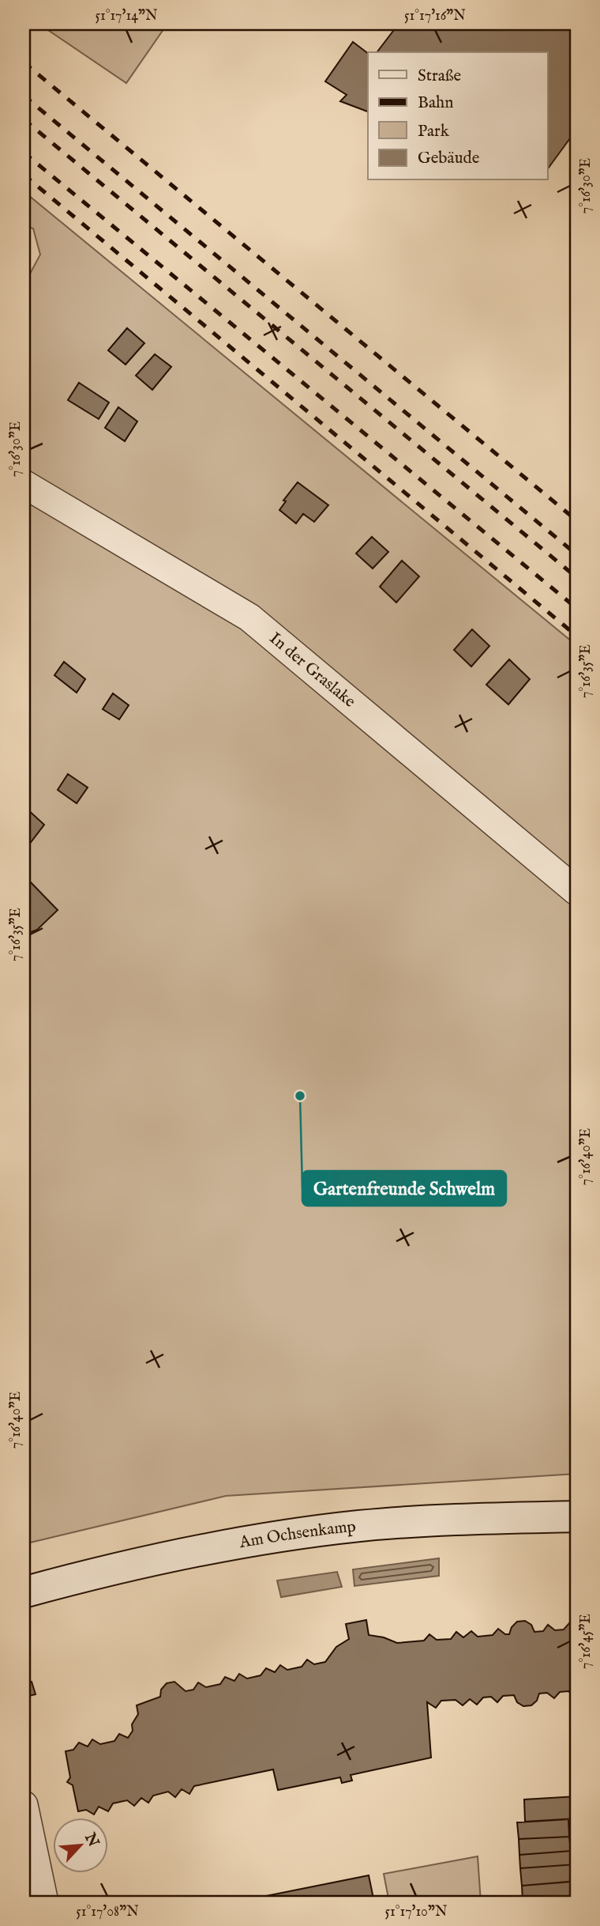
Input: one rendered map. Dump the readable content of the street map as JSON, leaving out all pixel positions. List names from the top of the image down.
{
  "streets": {
    "main road": ["Am Ochsenkamp"],
    "street": ["In der Graslake"]
  },
  "places": ["Gartenfreunde Schwelm"],
  "legend": [
    "Straße",
    "Bahn",
    "Park",
    "Gebäude"
  ],
  "north": "top right",
  "coordinates": [
    "51°17'14\"N",
    "51°17'16\"N",
    "7°16'30\"E",
    "7°16'35\"E",
    "7°16'40\"E",
    "7°16'45\"E",
    "51°17'08\"N",
    "51°17'10\"N"
  ]
}
